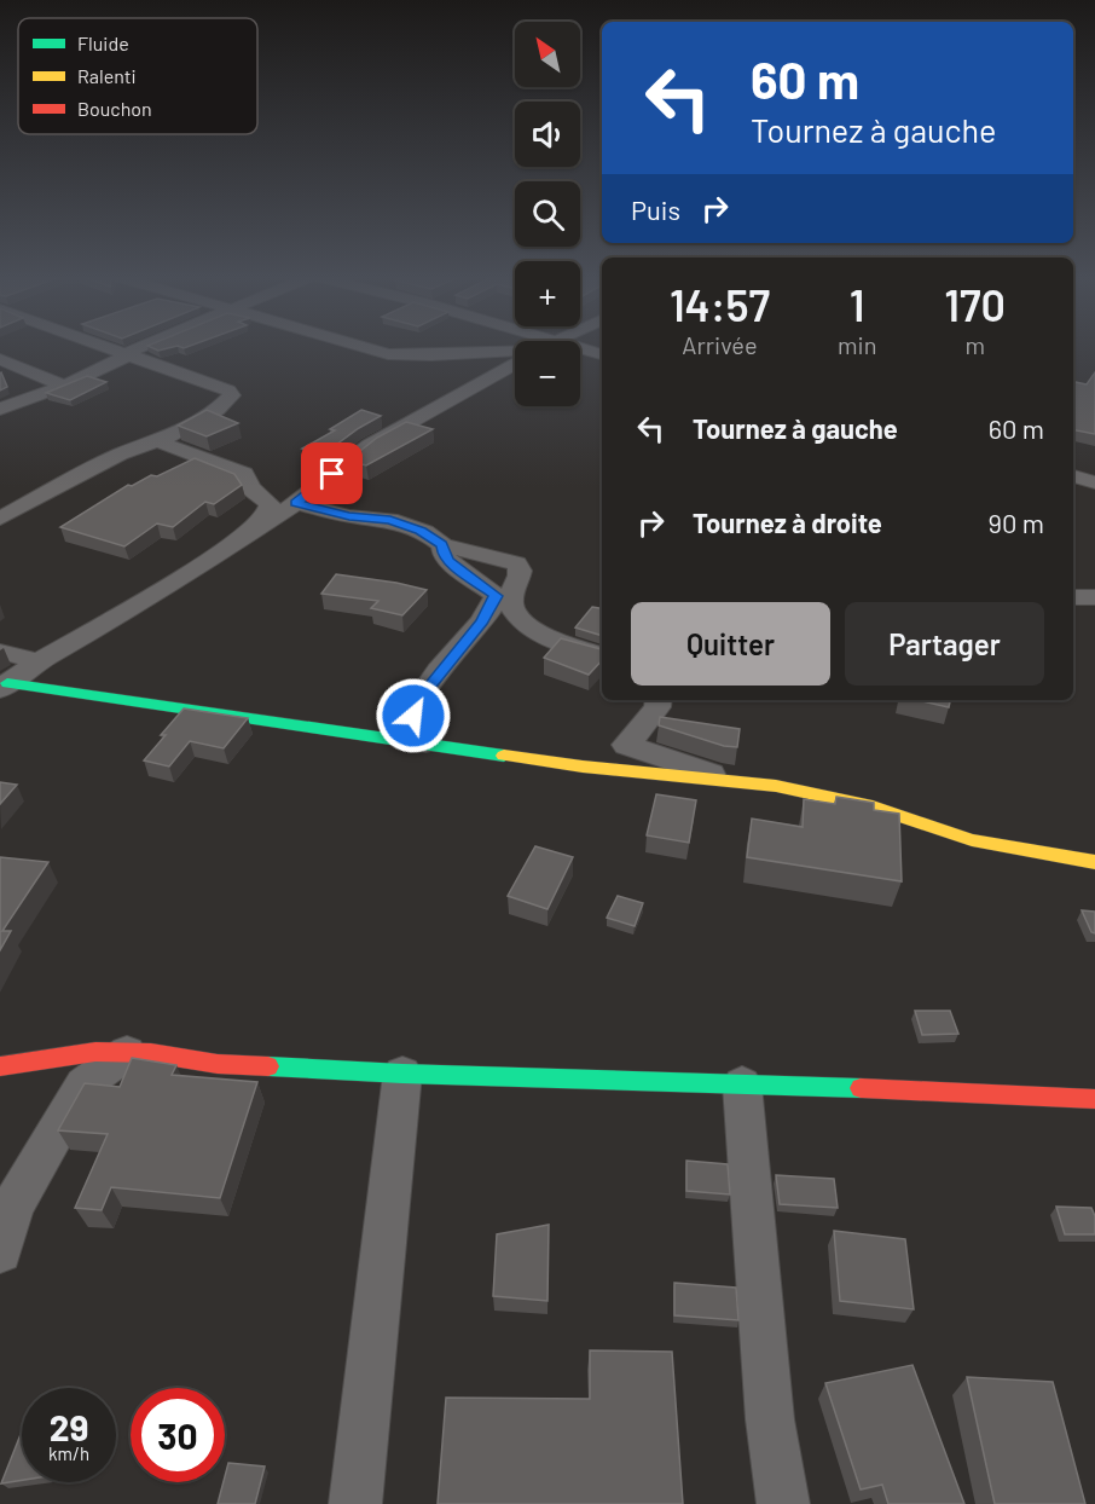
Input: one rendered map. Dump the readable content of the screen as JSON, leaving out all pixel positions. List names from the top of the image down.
{
  "legend": ["Fluide", "Ralenti", "Bouchon"],
  "north": "top left",
  "page": {
    "map_buttons": ["+", "−"],
    "turn": ["60 m", "Tournez à gauche"],
    "then": "Puis",
    "eta": [
      "14:57",
      "Arrivée",
      "1",
      "min",
      "170",
      "m"
    ],
    "list": [
      {
        "name": "Tournez à gauche",
        "value": "60 m"
      },
      {
        "name": "Tournez à droite",
        "value": "90 m"
      }
    ],
    "buttons": ["Quitter", "Partager"],
    "speed": "29 km/h",
    "limit": "30"
  }
}
